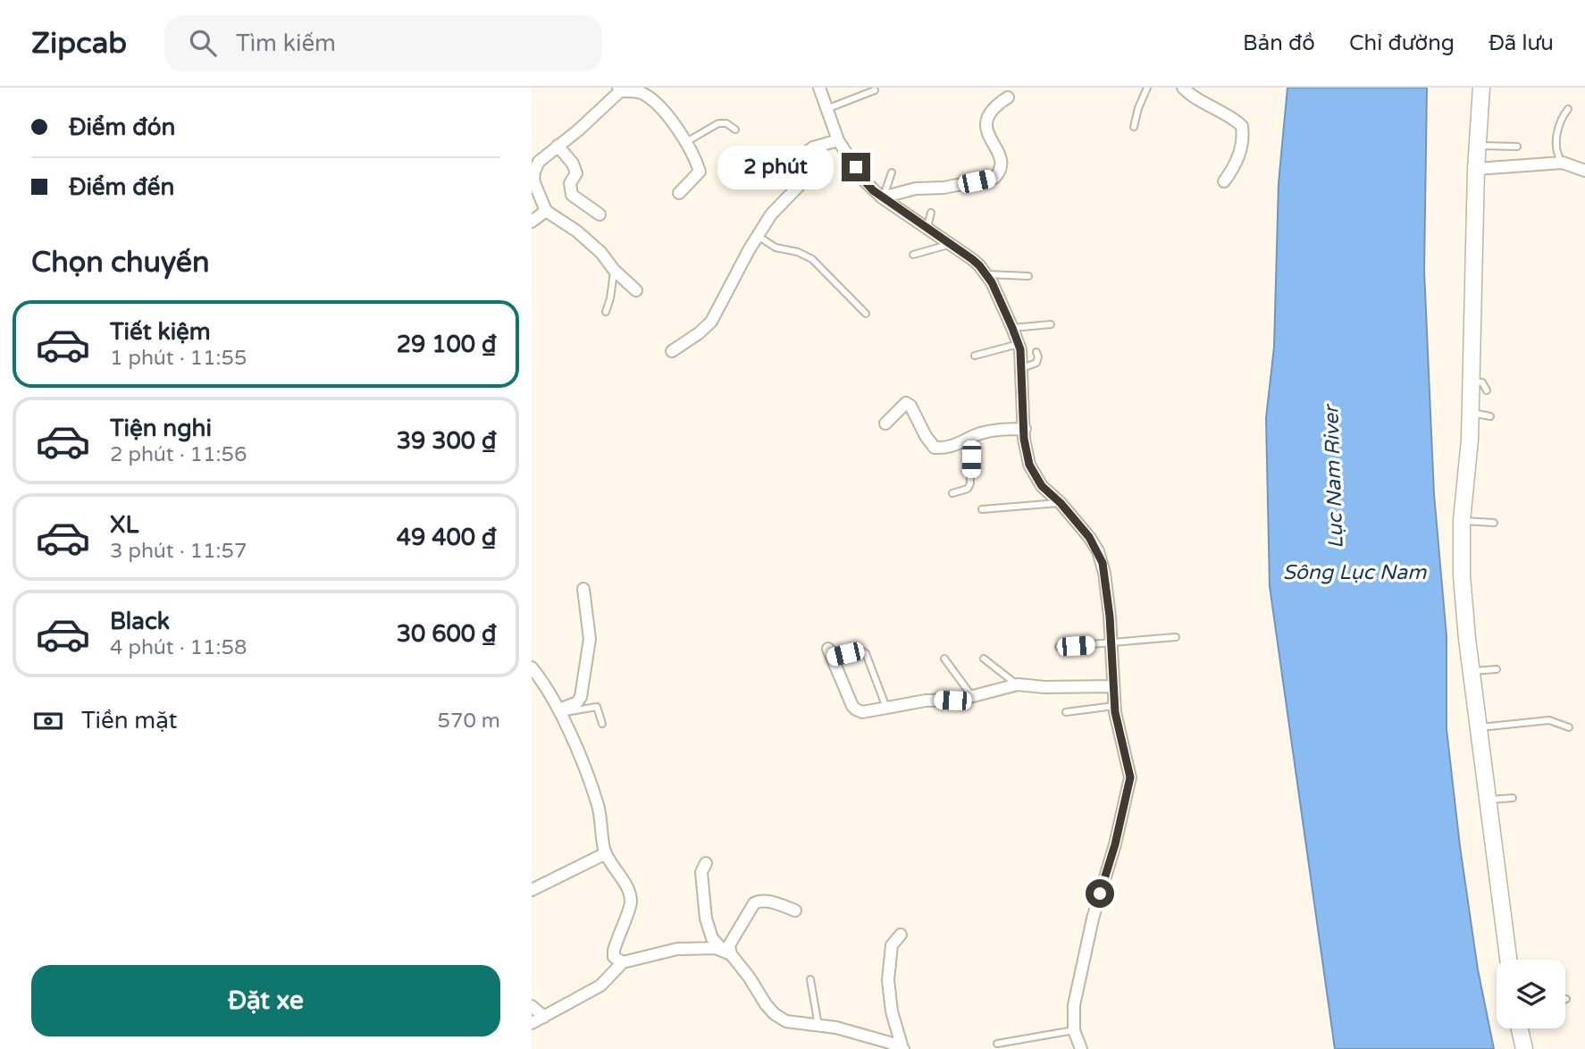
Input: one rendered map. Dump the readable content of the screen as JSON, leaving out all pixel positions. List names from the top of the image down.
{
  "water": ["Lục Nam River", "Sông Lục Nam"],
  "page": {
    "header": "Zipcab",
    "search": "Tìm kiếm",
    "nav": ["Bản đồ", "Chỉ đường", "Đã lưu"],
    "banner": ["Điểm đón", "Điểm đến"],
    "bubble": "2 phút",
    "heading": "Chọn chuyến",
    "list": [
      {
        "name": "Tiết kiệm",
        "note": "1 phút · 11:55",
        "value": "29 100 ₫"
      },
      {
        "name": "Tiện nghi",
        "note": "2 phút · 11:56",
        "value": "39 300 ₫"
      },
      {
        "name": "XL",
        "note": "3 phút · 11:57",
        "value": "49 400 ₫"
      },
      {
        "name": "Black",
        "note": "4 phút · 11:58",
        "value": "30 600 ₫"
      }
    ],
    "pay": ["Tiền mặt", "570 m"],
    "buttons": "Đặt xe"
  }
}
